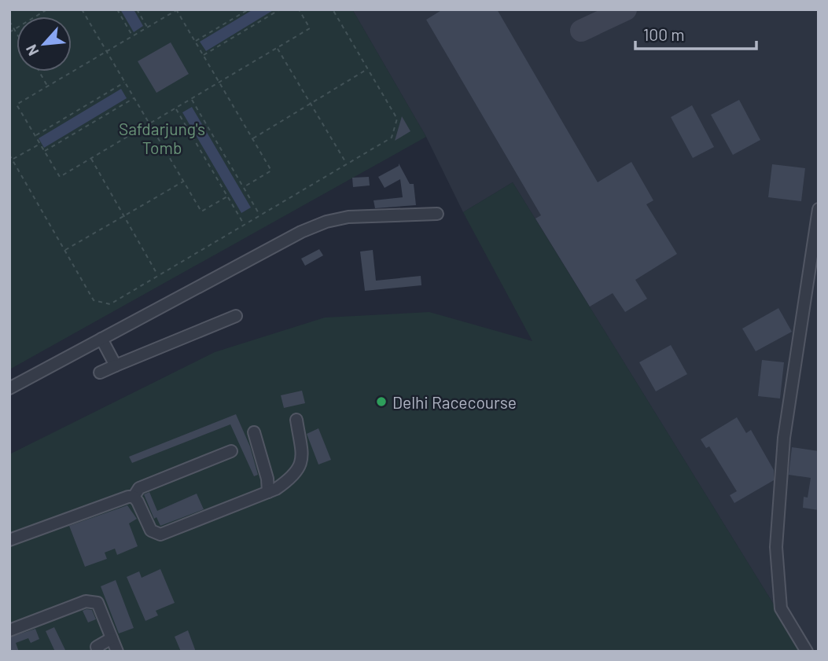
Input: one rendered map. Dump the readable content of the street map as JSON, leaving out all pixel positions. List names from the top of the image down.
{
  "parks": ["Safdarjung's Tomb"],
  "places": ["Delhi Racecourse"],
  "scale_bar": "100 m",
  "north": "bottom left"
}
